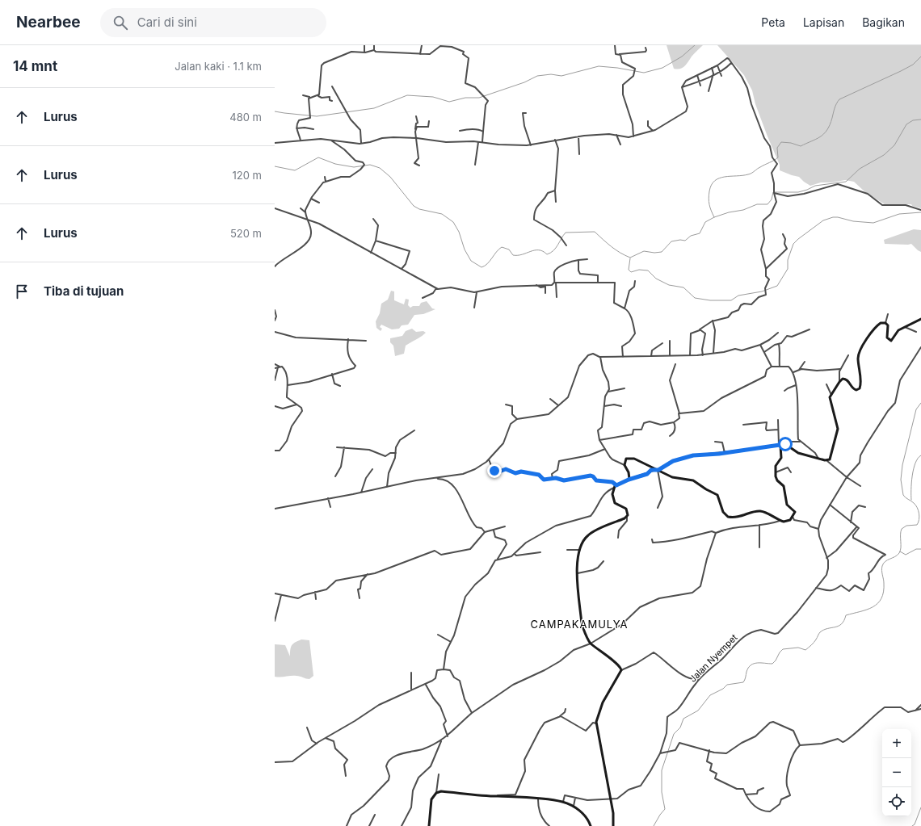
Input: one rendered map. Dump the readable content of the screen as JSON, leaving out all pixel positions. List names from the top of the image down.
{
  "streets": {
    "street": ["Jalan Nyempet"]
  },
  "districts": ["CAMPAKAMULYA"],
  "page": {
    "header": "Nearbee",
    "search": "Cari di sini",
    "nav": ["Peta", "Lapisan", "Bagikan"],
    "heading": ["14 mnt", "Jalan kaki · 1.1 km"],
    "list": [
      ["Lurus", "480 m"],
      ["Lurus", "120 m"],
      ["Lurus", "520 m"],
      "Tiba di tujuan"
    ],
    "map_buttons": ["+", "−"]
  }
}
